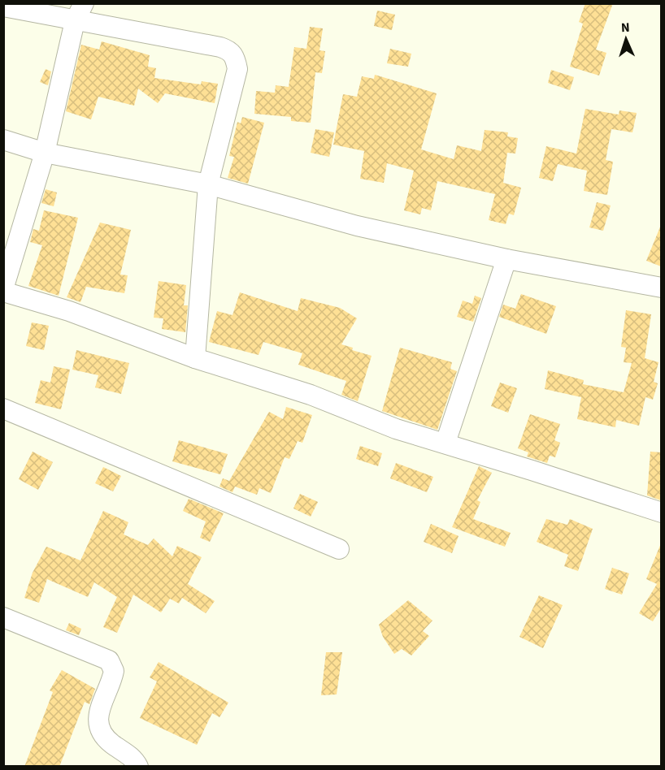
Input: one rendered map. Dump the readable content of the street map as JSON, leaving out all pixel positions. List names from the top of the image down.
{
  "north": "top"
}
